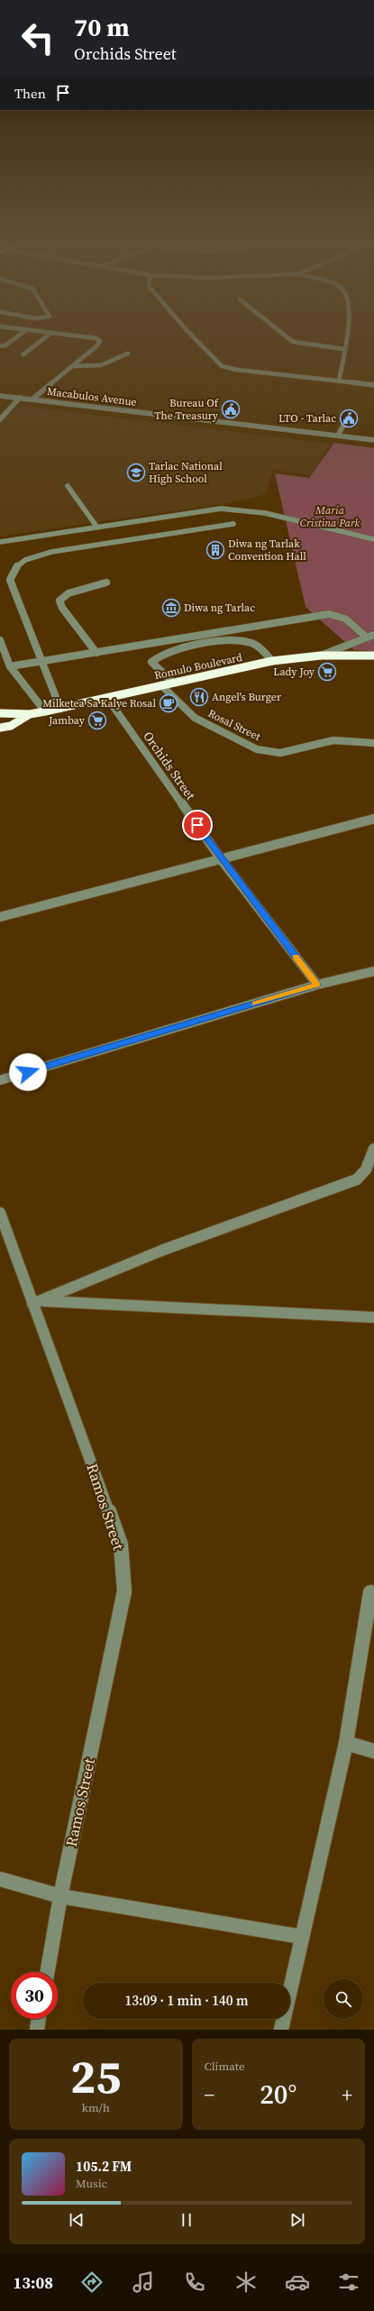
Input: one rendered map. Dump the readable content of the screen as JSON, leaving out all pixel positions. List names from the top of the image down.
{
  "streets": {
    "highway": ["Romulo Boulevard"],
    "street": [
      "Macabulos Avenue",
      "Rosal Street",
      "Orchids Street",
      "Ramos Street"
    ]
  },
  "crossings": [
    ["Romulo Boulevard", "Rosal Street"],
    ["Romulo Boulevard", "Orchids Street"]
  ],
  "parks": ["Maria Cristina Park"],
  "places": {
    "public building": ["Bureau Of The Treasury", "LTO - Tarlac"],
    "school or university": ["Tarlac National High School"],
    "building": ["Diwa ng Tarlak Convention Hall"],
    "museum": ["Diwa ng Tarlac"],
    "supermarket": ["Lady Joy", "Jambay"],
    "restaurant": ["Angel's Burger"],
    "cafe": ["Milketea Sa Kalye Rosal"]
  },
  "page": {
    "turn": ["70 m", "Orchids Street"],
    "then": "Then",
    "limit": "30",
    "trip": "13:09 · 1 min · 140 m",
    "tile": [
      ["25", "km/h"],
      "Climate"
    ],
    "heat": ["−", "20°", "+"],
    "song": ["105.2 FM", "Music"],
    "tabs": "13:08"
  }
}
